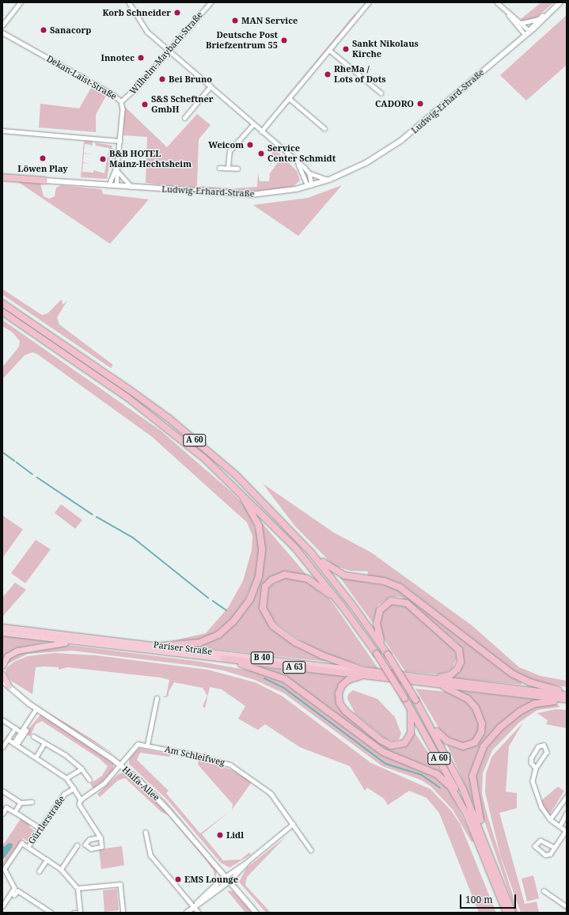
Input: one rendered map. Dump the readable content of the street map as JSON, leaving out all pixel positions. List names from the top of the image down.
{
  "streets": {
    "highway": [
      "A 60",
      "Pariser Straße",
      "B 40",
      "A 63"
    ],
    "main road": ["Ludwig-Erhard-Straße"],
    "street": [
      "Wilhelm-Maybach-Straße",
      "Dekan-Laist-Straße",
      "Am Schleifweg",
      "Haifa-Allee",
      "Gürtlerstraße"
    ]
  },
  "crossings": [
    ["Wilhelm-Maybach-Straße", "Dekan-Laist-Straße"],
    ["Dekan-Laist-Straße", "Ludwig-Erhard-Straße"],
    ["Pariser Straße", "A 63"],
    ["Am Schleifweg", "Haifa-Allee"]
  ],
  "places": [
    "Korb Schneider",
    "MAN Service",
    "Sanacorp",
    "Deutsche Post Briefzentrum 55",
    "Sankt Nikolaus Kirche",
    "Innotec",
    "RheMa / Lots of Dots",
    "Bei Bruno",
    "CADORO",
    "S&S Scheftner GmbH",
    "Weicom",
    "Service Center Schmidt",
    "Löwen Play",
    "B&B HOTEL Mainz-Hechtsheim",
    "Lidl",
    "EMS Lounge"
  ],
  "scale_bar": "100 m"
}
